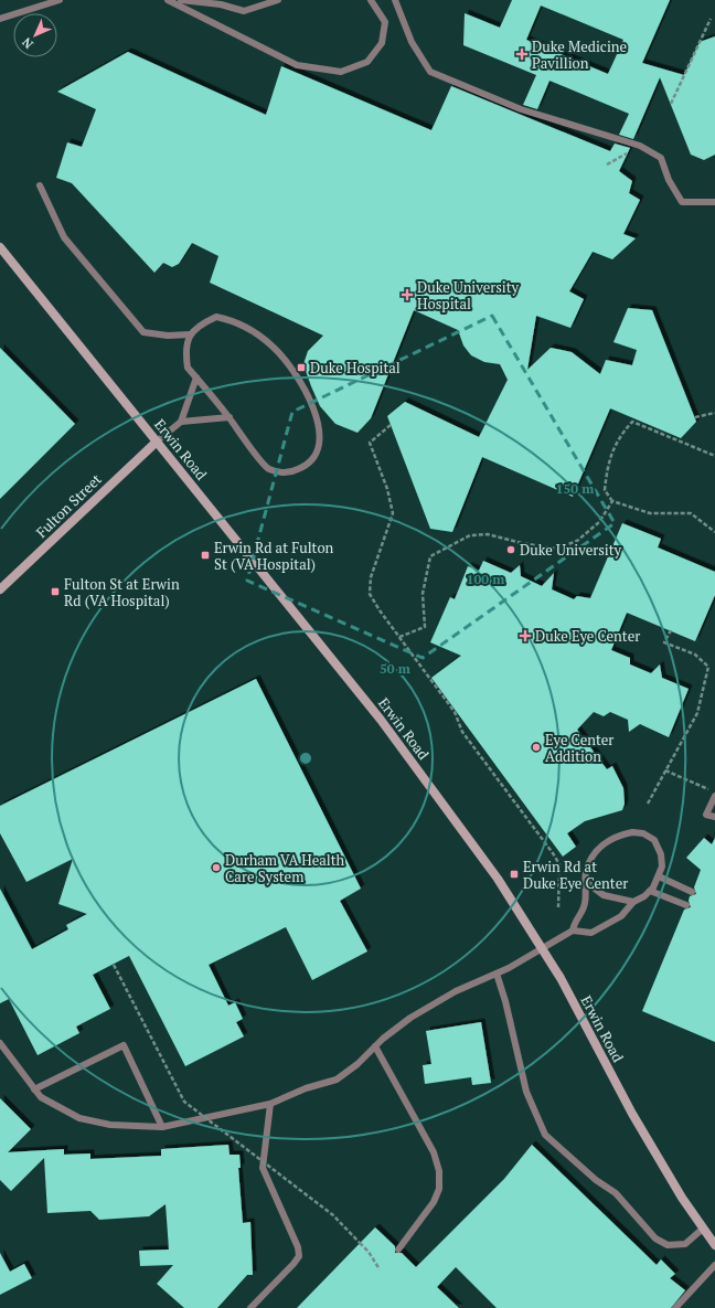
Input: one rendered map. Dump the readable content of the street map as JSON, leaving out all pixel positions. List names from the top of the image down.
{
  "streets": {
    "main road": ["Erwin Road", "Fulton Street"]
  },
  "crossings": [
    ["Erwin Road", "Fulton Street"]
  ],
  "places": {
    "health": ["Duke Medicine Pavillion", "Duke University Hospital", "Duke Eye Center"],
    "transit": [
      "Duke Hospital",
      "Erwin Rd at Fulton St (VA Hospital)",
      "Fulton St at Erwin Rd (VA Hospital)",
      "Erwin Rd at Duke Eye Center"
    ],
    "other": ["Duke University", "Eye Center Addition", "Durham VA Health Care System"]
  },
  "north": "bottom left",
  "rings": ["150 m", "100 m", "50 m"]
}
